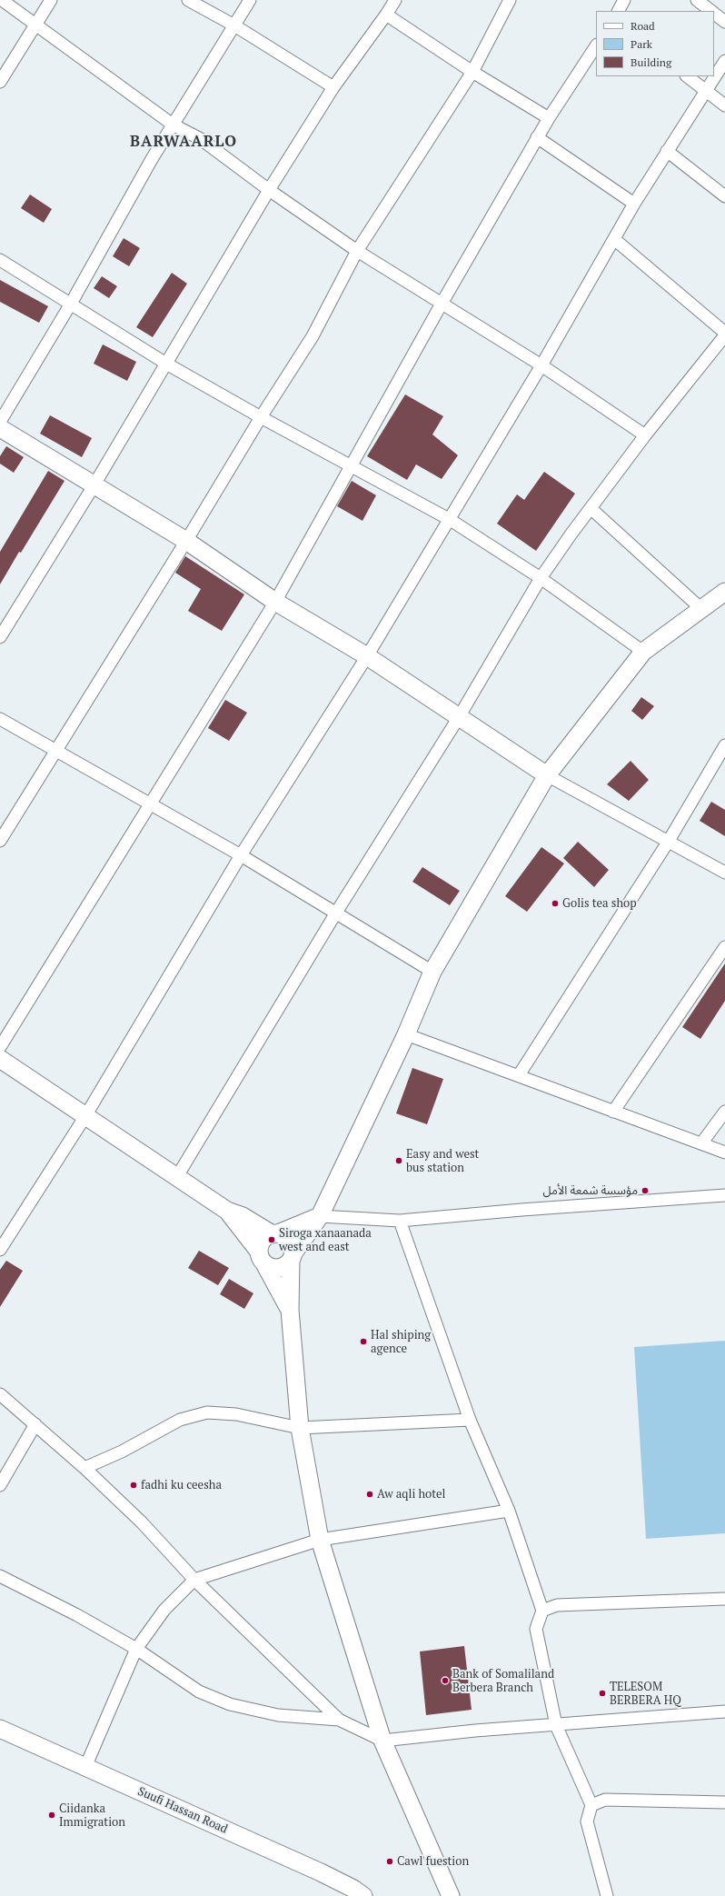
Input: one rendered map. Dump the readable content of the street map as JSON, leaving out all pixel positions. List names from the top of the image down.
{
  "streets": {
    "street": ["Suufi Hassan Road"]
  },
  "districts": ["BARWAARLO"],
  "places": [
    "Golis tea shop",
    "Easy and west bus station",
    "مؤسسة شمعة الأمل",
    "Siroga xanaanada west and east",
    "Hal shiping agence",
    "fadhi ku ceesha",
    "Aw aqli hotel",
    "Bank of Somaliland Berbera Branch",
    "TELESOM BERBERA HQ",
    "Ciidanka Immigration",
    "Cawl fuestion"
  ],
  "legend": ["Road", "Park", "Building"]
}
